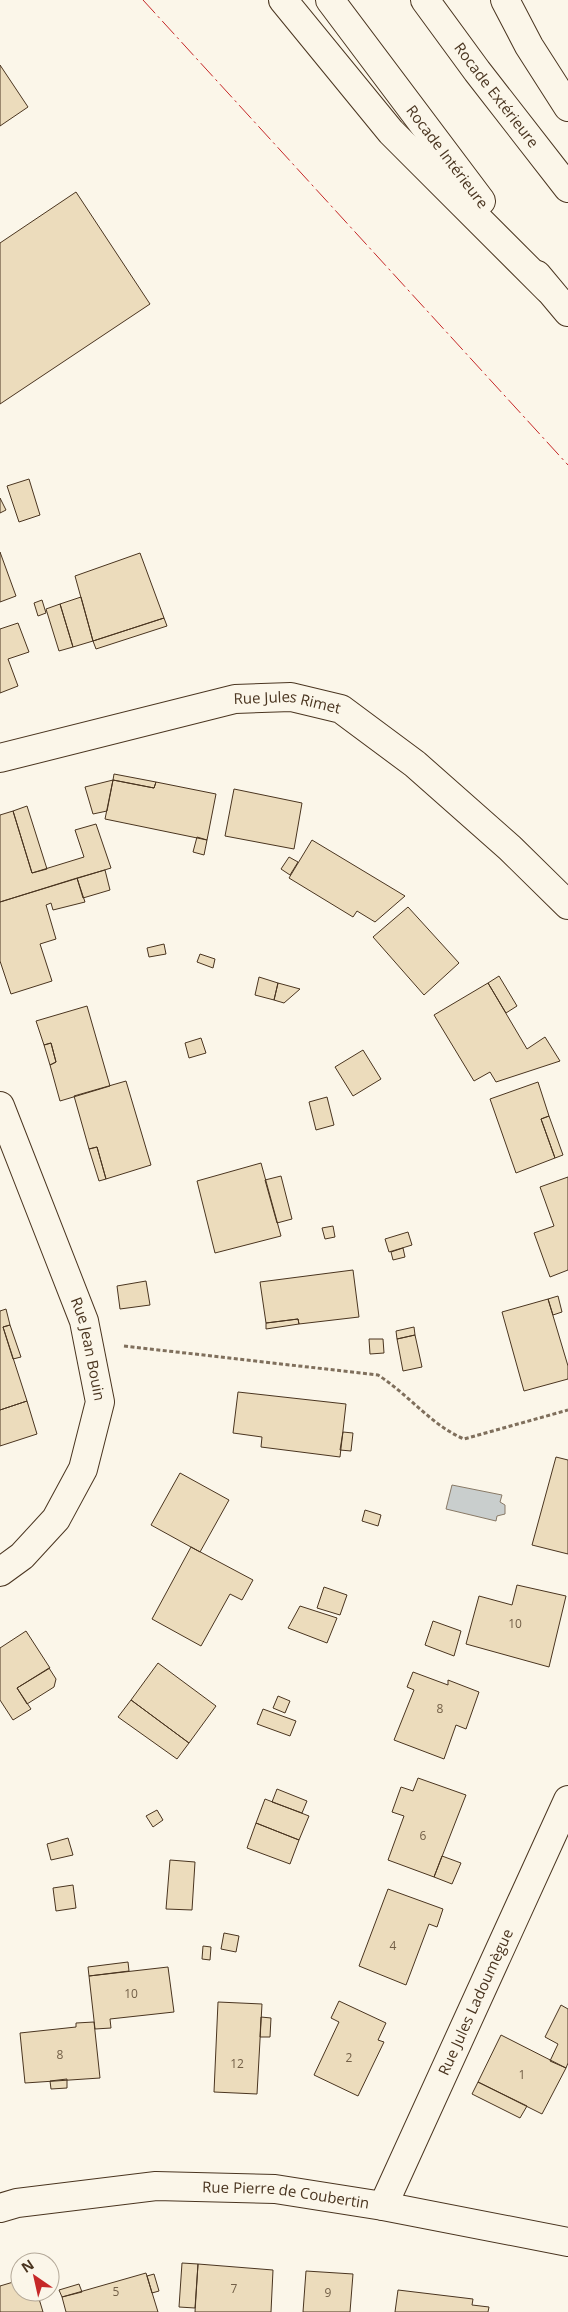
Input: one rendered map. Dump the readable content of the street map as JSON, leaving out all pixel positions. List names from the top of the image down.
{
  "streets": {
    "main road": [
      "Rocade Extérieure",
      "Rocade Intérieure",
      "Rue Jules Rimet",
      "Rue Jean Bouin",
      "Rue Jules Ladoumègue",
      "Rue Pierre de Coubertin"
    ]
  },
  "crossings": [
    ["Rue Jules Ladoumègue", "Rue Pierre de Coubertin"]
  ],
  "house_numbers": [
    "10",
    "8",
    "6",
    "4",
    "10",
    "8",
    "2",
    "12",
    "1",
    "7",
    "5",
    "9"
  ],
  "north": "top left"
}
